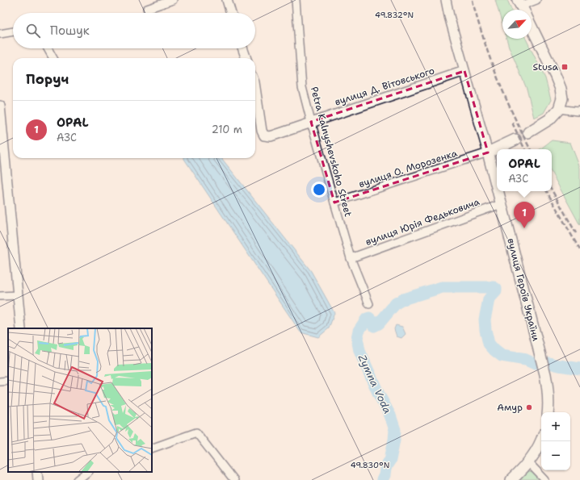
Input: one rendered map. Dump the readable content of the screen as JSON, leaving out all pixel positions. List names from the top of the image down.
{
  "streets": {
    "main road": ["вулиця Героїв України"],
    "street": [
      "вулиця Д. Вітовського",
      "Petra Kalnyshevskoho Street",
      "вулиця О. Морозенка",
      "вулиця Юрія Федьковича"
    ]
  },
  "crossings": [
    ["вулиця Д. Вітовського", "Petra Kalnyshevskoho Street"],
    ["вулиця Д. Вітовського", "вулиця Героїв України"],
    ["Petra Kalnyshevskoho Street", "вулиця О. Морозенка"],
    ["Petra Kalnyshevskoho Street", "вулиця Юрія Федьковича"],
    ["вулиця О. Морозенка", "вулиця Героїв України"],
    ["вулиця Юрія Федьковича", "вулиця Героїв України"]
  ],
  "water": ["Zymna Voda"],
  "places": {
    "transit": ["Stusa"],
    "other": ["Амур"]
  },
  "north": "top right",
  "page": {
    "search": "Пошук",
    "heading": "Поруч",
    "list": [
      {
        "mark": "1",
        "name": "OPAL",
        "note": "АЗС",
        "value": "210 m"
      }
    ],
    "popup": ["OPAL", "АЗС"],
    "pins": "1",
    "map_buttons": ["+", "−"]
  },
  "coordinates": ["49.832°N", "49.830°N"]
}
